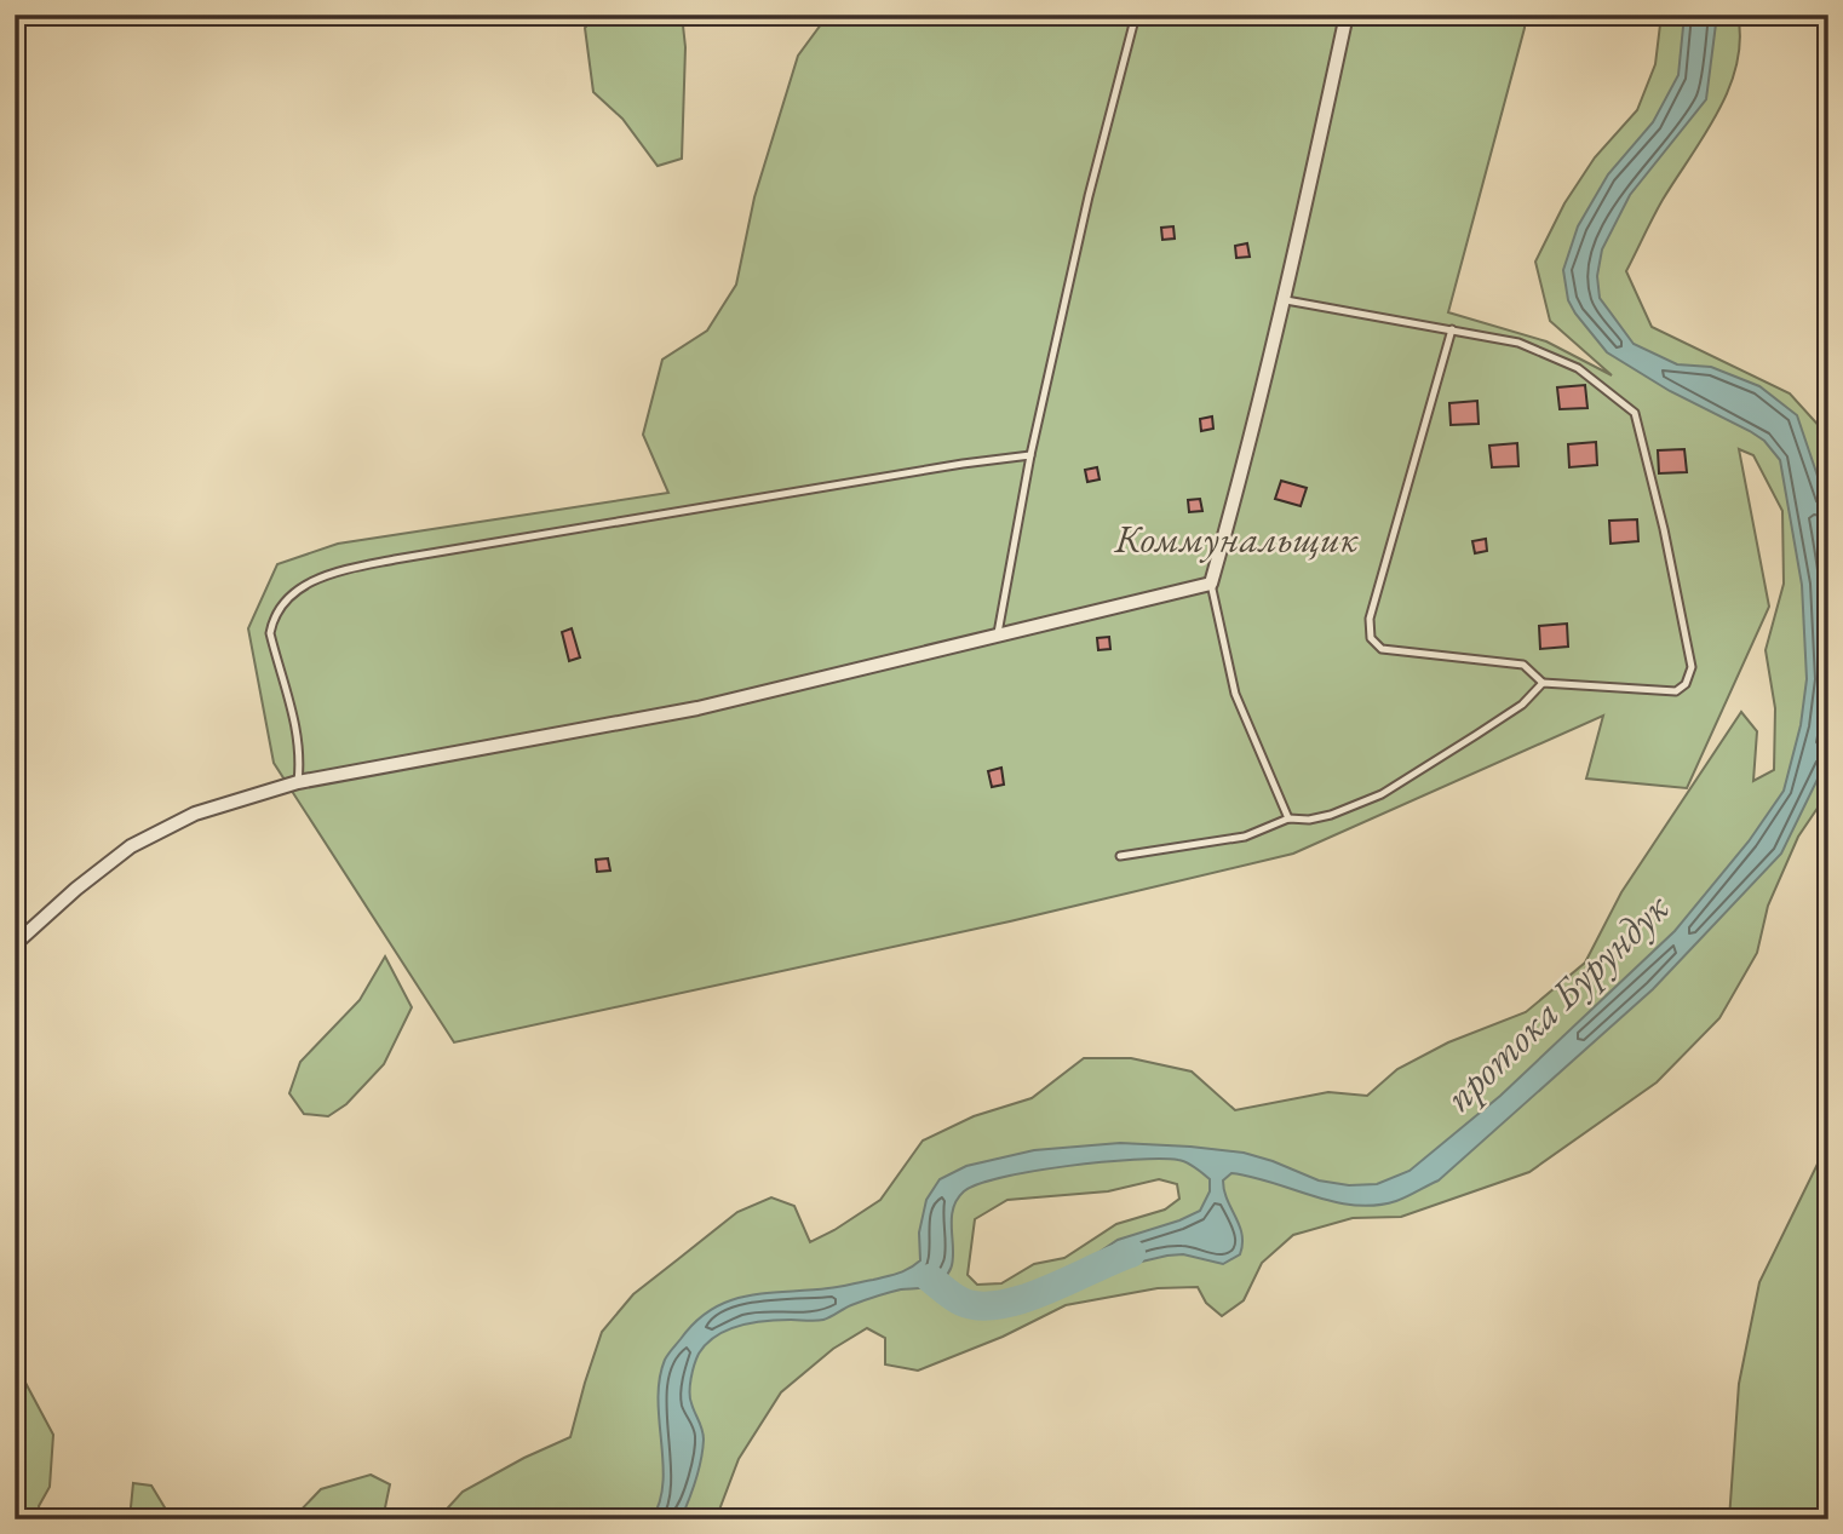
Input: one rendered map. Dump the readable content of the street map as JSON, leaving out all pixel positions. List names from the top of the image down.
{
  "water": ["протока Бурундук"],
  "parks": ["Коммунальщик"]
}
